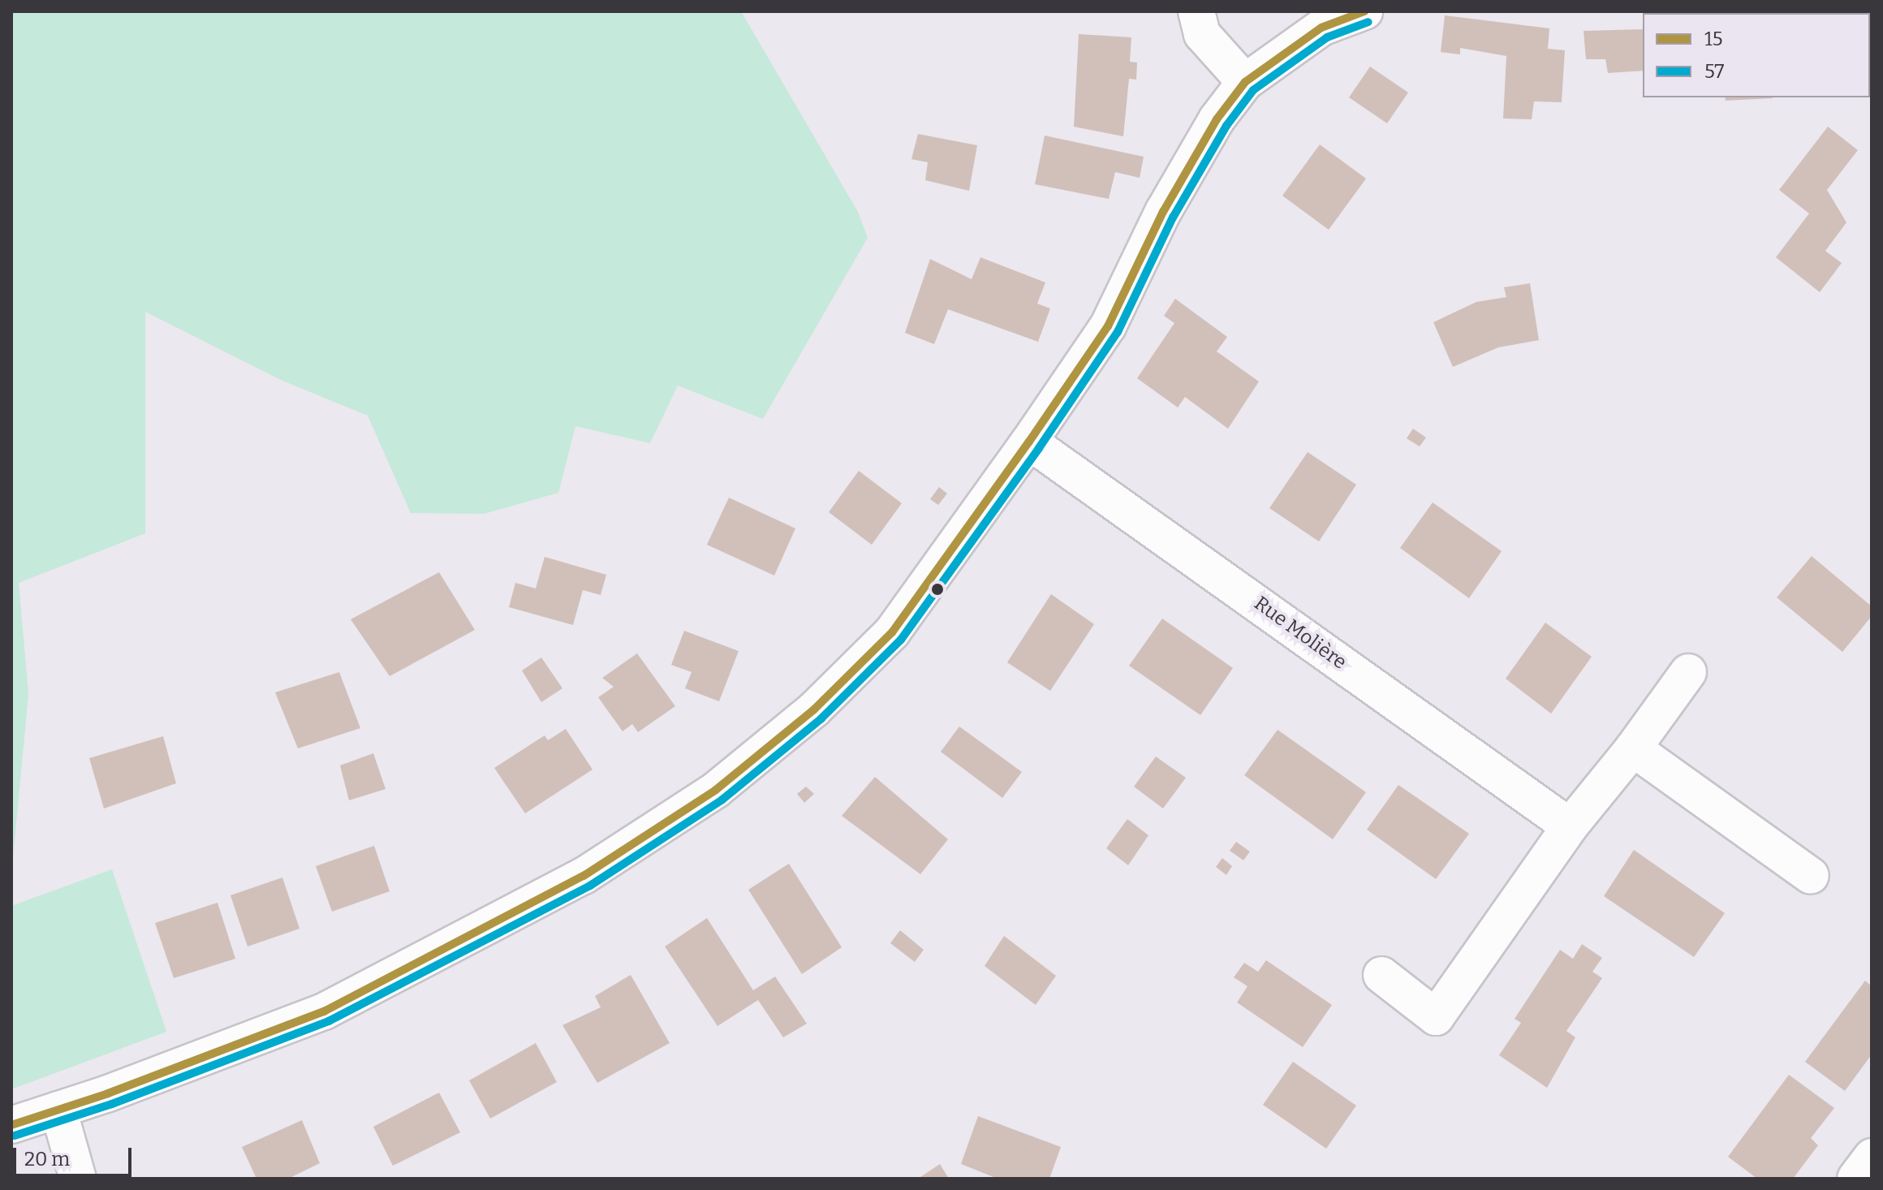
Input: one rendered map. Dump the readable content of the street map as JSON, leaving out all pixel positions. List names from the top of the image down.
{
  "streets": {
    "street": ["Rue Molière"]
  },
  "lines": ["transit line 15", "transit line 57"],
  "legend": ["15", "57"],
  "scale_bar": "20 m"
}
